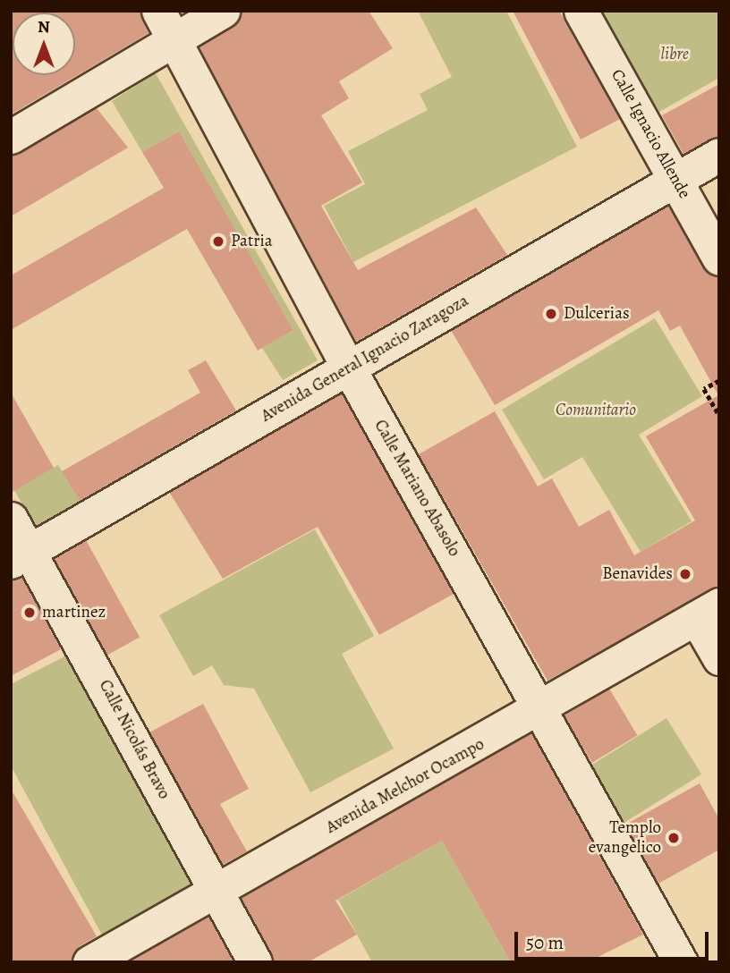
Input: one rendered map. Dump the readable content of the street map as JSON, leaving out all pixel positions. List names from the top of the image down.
{
  "streets": {
    "street": [
      "Calle Ignacio Allende",
      "Avenida General Ignacio Zaragoza",
      "Calle Mariano Abasolo",
      "Calle Nicolás Bravo",
      "Avenida Melchor Ocampo"
    ]
  },
  "crossings": [
    ["Calle Ignacio Allende", "Avenida General Ignacio Zaragoza"],
    ["Avenida General Ignacio Zaragoza", "Calle Mariano Abasolo"],
    ["Avenida General Ignacio Zaragoza", "Calle Nicolás Bravo"],
    ["Calle Mariano Abasolo", "Avenida Melchor Ocampo"],
    ["Calle Nicolás Bravo", "Avenida Melchor Ocampo"]
  ],
  "parks": ["libre", "Comunitario"],
  "places": [
    "Patria",
    "Dulcerias",
    "Benavides",
    "martinez",
    "Templo evangelico"
  ],
  "scale_bar": "50 m",
  "north": "top"
}
